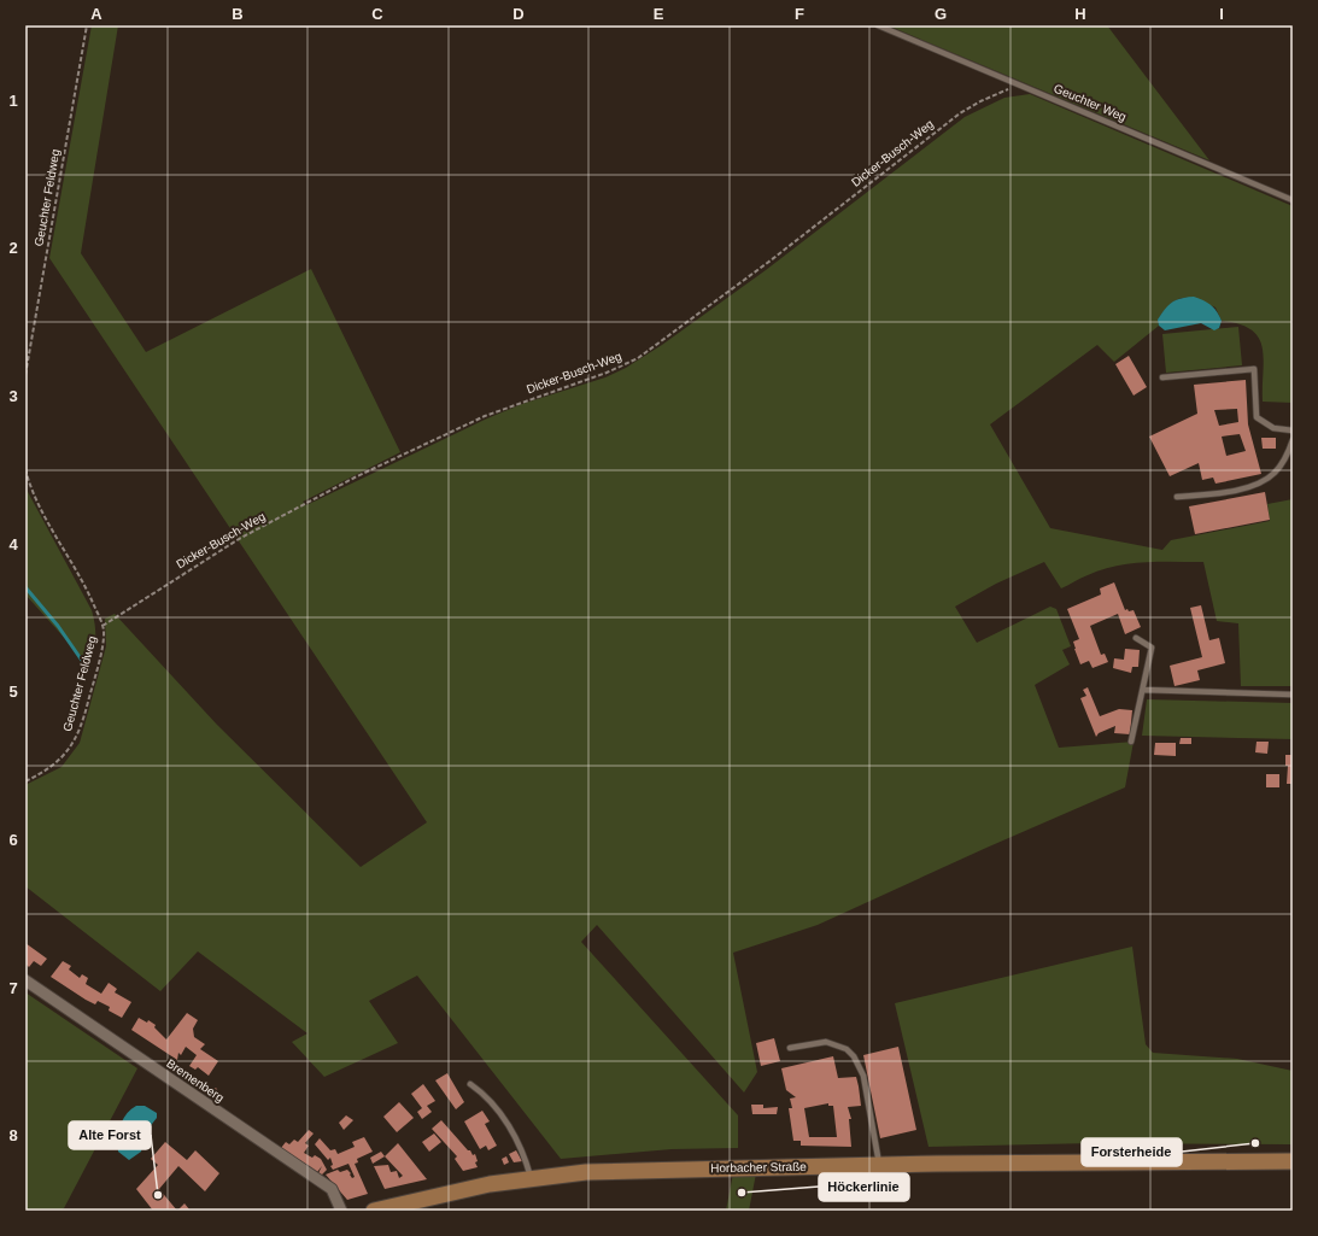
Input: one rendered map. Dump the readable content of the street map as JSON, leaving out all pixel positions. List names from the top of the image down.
{
  "streets": {
    "main road": ["Horbacher Straße"],
    "street": ["Bremenberg"],
    "lane": ["Geuchter Weg"],
    "path": ["Dicker-Busch-Weg", "Geuchter Feldweg"]
  },
  "crossings": [
    ["Geuchter Weg", "Dicker-Busch-Weg"],
    ["Dicker-Busch-Weg", "Geuchter Feldweg"]
  ],
  "places": ["Forsterheide", "Höckerlinie", "Alte Forst"],
  "grid": {
    "columns": [
      "A",
      "B",
      "C",
      "D",
      "E",
      "F",
      "G",
      "H",
      "I"
    ],
    "rows": [
      "1",
      "2",
      "3",
      "4",
      "5",
      "6",
      "7",
      "8"
    ]
  }
}
